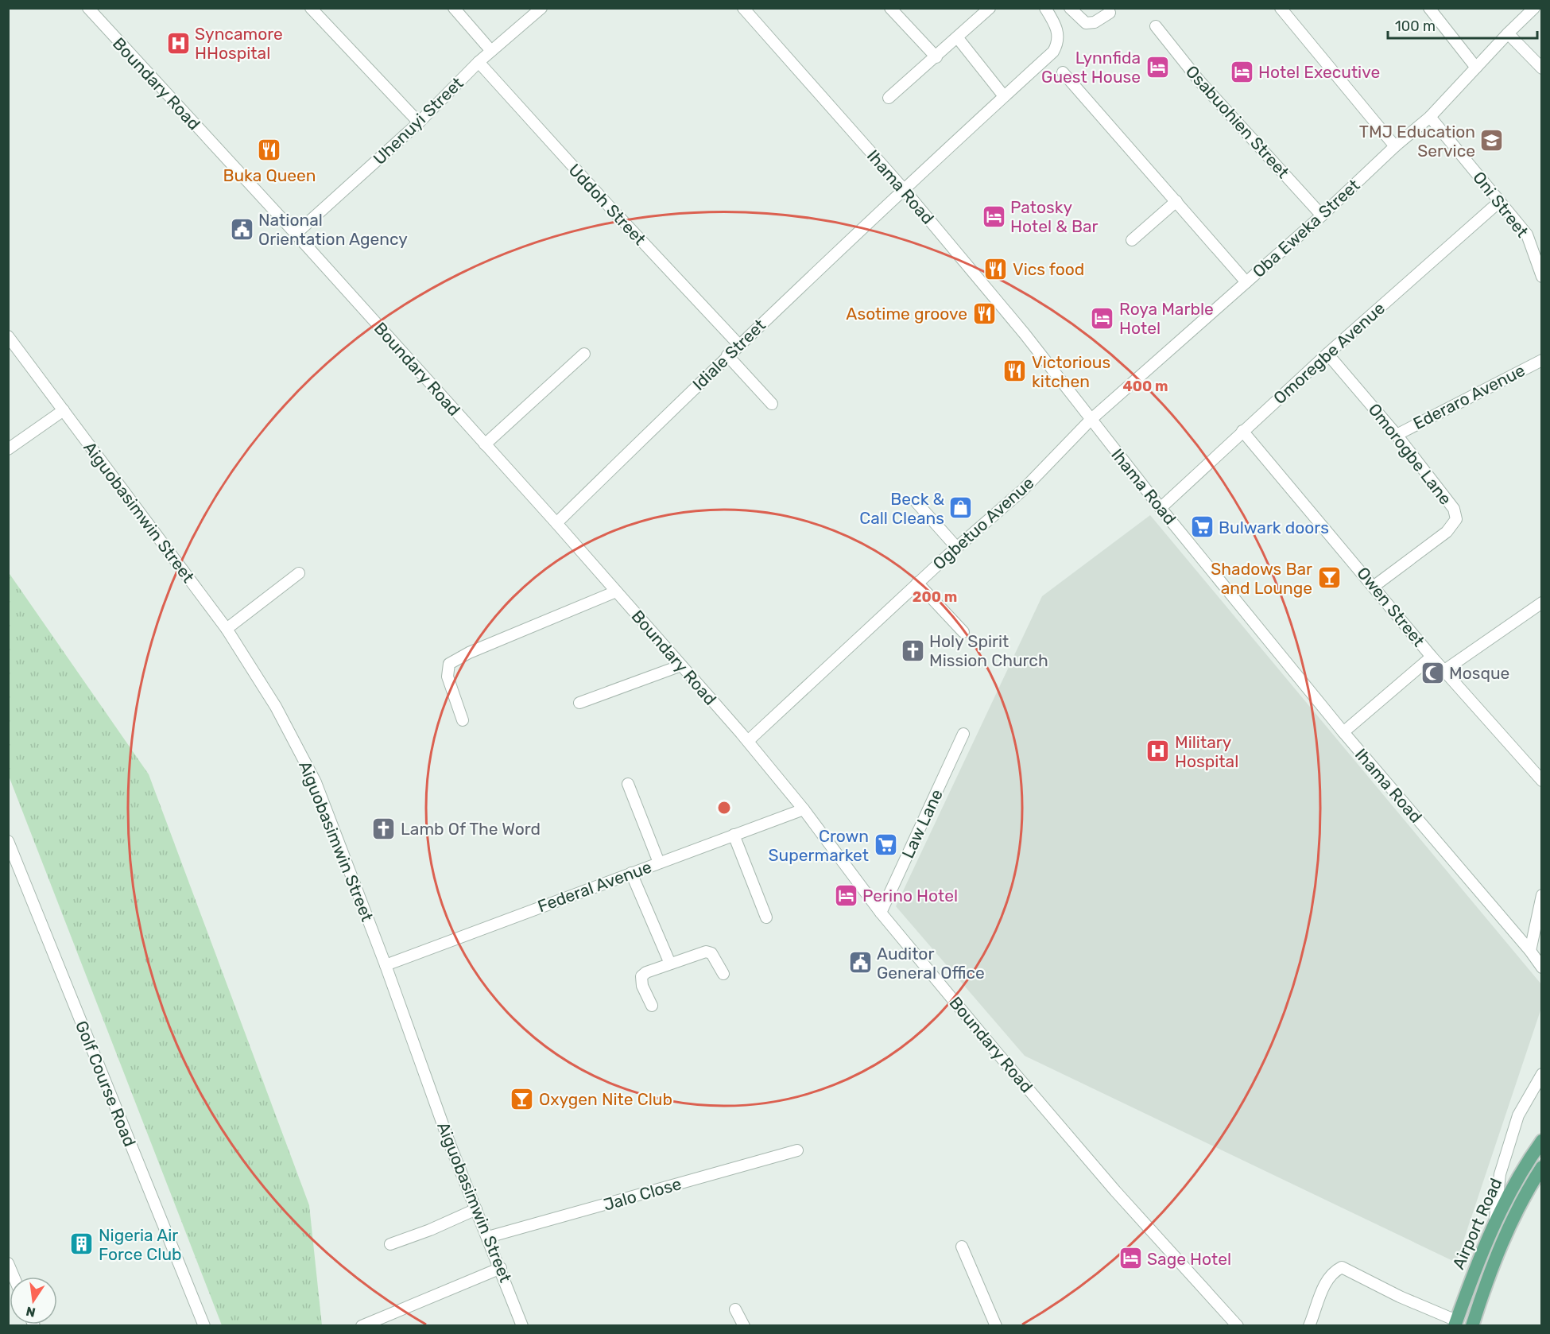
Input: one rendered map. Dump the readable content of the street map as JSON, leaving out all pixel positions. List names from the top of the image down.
{
  "streets": {
    "main road": ["Airport Road"],
    "street": [
      "Boundary Road",
      "Uhenuyi Street",
      "Osabuohien Street",
      "Ihama Road",
      "Uddoh Street",
      "Oni Street",
      "Oba Eweka Street",
      "Omoregbe Avenue",
      "Idiale Street",
      "Ederaro Avenue",
      "Omorogbe Lane",
      "Aiguobasimwin Street",
      "Ogbetuo Avenue",
      "Owen Street",
      "Law Lane",
      "Federal Avenue",
      "Golf Course Road",
      "Jalo Close"
    ]
  },
  "crossings": [
    ["Boundary Road", "Uhenuyi Street"],
    ["Boundary Road", "Idiale Street"],
    ["Boundary Road", "Ogbetuo Avenue"],
    ["Boundary Road", "Law Lane"],
    ["Boundary Road", "Federal Avenue"],
    ["Uhenuyi Street", "Uddoh Street"],
    ["Osabuohien Street", "Oba Eweka Street"],
    ["Ihama Road", "Oba Eweka Street"],
    ["Ihama Road", "Omoregbe Avenue"],
    ["Ihama Road", "Idiale Street"],
    ["Ihama Road", "Ogbetuo Avenue"],
    ["Uddoh Street", "Idiale Street"],
    ["Oni Street", "Oba Eweka Street"],
    ["Oni Street", "Omoregbe Avenue"],
    ["Oba Eweka Street", "Ogbetuo Avenue"],
    ["Omoregbe Avenue", "Omorogbe Lane"],
    ["Omoregbe Avenue", "Owen Street"],
    ["Ederaro Avenue", "Omorogbe Lane"],
    ["Omorogbe Lane", "Owen Street"],
    ["Aiguobasimwin Street", "Federal Avenue"],
    ["Aiguobasimwin Street", "Jalo Close"]
  ],
  "places": {
    "hospital": ["Syncamore HHospital", "Military Hospital"],
    "hotel": [
      "Lynnfida Guest House",
      "Hotel Executive",
      "Patosky Hotel & Bar",
      "Roya Marble Hotel",
      "Perino Hotel",
      "Sage Hotel"
    ],
    "school or university": ["TMJ Education Service"],
    "restaurant": [
      "Buka Queen",
      "Vics food",
      "Asotime groove",
      "Victorious kitchen"
    ],
    "public building": ["National Orientation Agency", "Auditor General Office"],
    "shop": ["Beck & Call Cleans"],
    "supermarket": ["Bulwark doors", "Crown Supermarket"],
    "bar": ["Shadows Bar and Lounge", "Oxygen Nite Club"],
    "church": ["Holy Spirit Mission Church", "Lamb Of The Word"],
    "mosque": ["Mosque"],
    "building": ["Nigeria Air Force Club"]
  },
  "scale_bar": "100 m",
  "north": "bottom",
  "rings": ["400 m", "200 m"]
}
